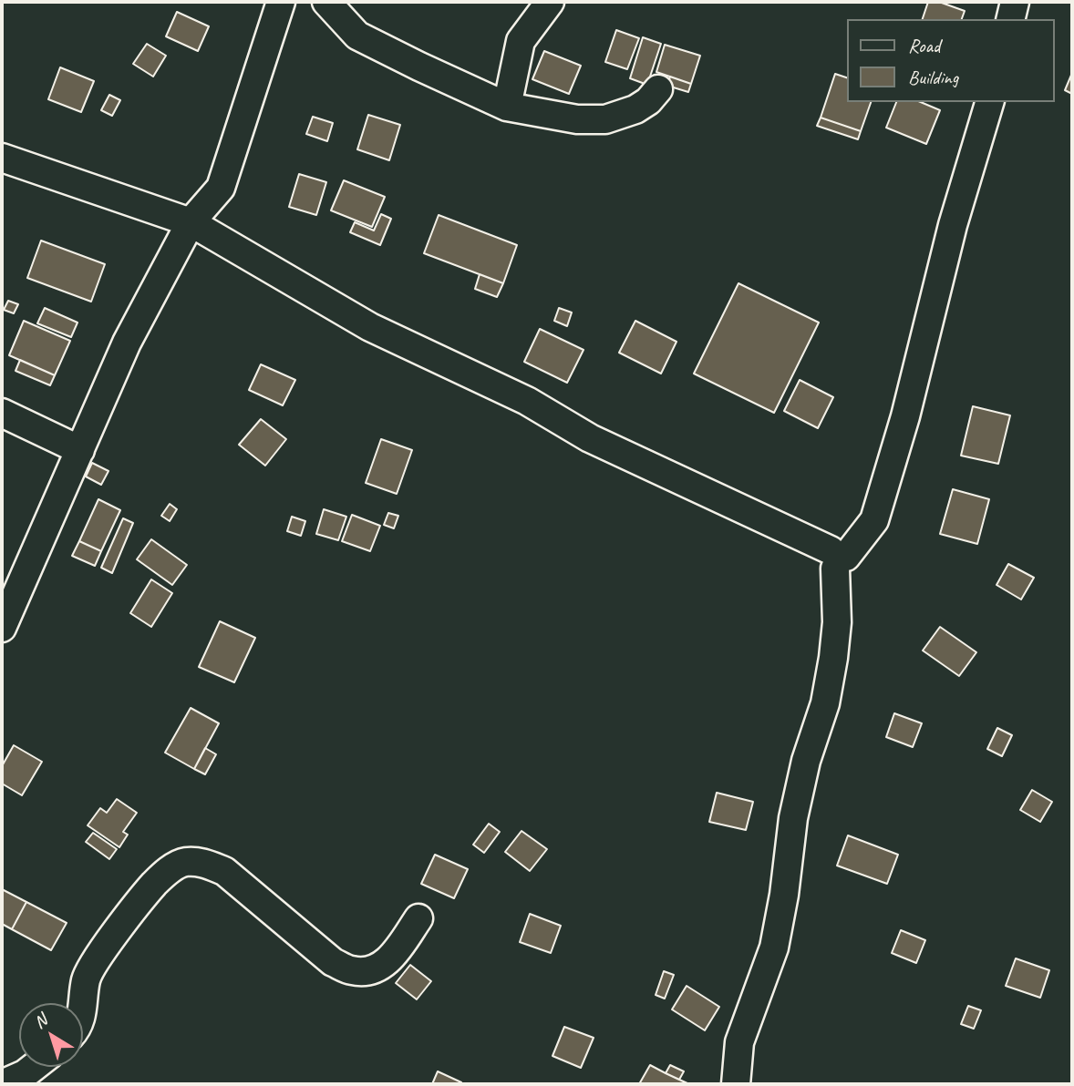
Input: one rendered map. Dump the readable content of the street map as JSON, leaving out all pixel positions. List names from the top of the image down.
{
  "legend": ["Road", "Building"],
  "north": "top left"
}
